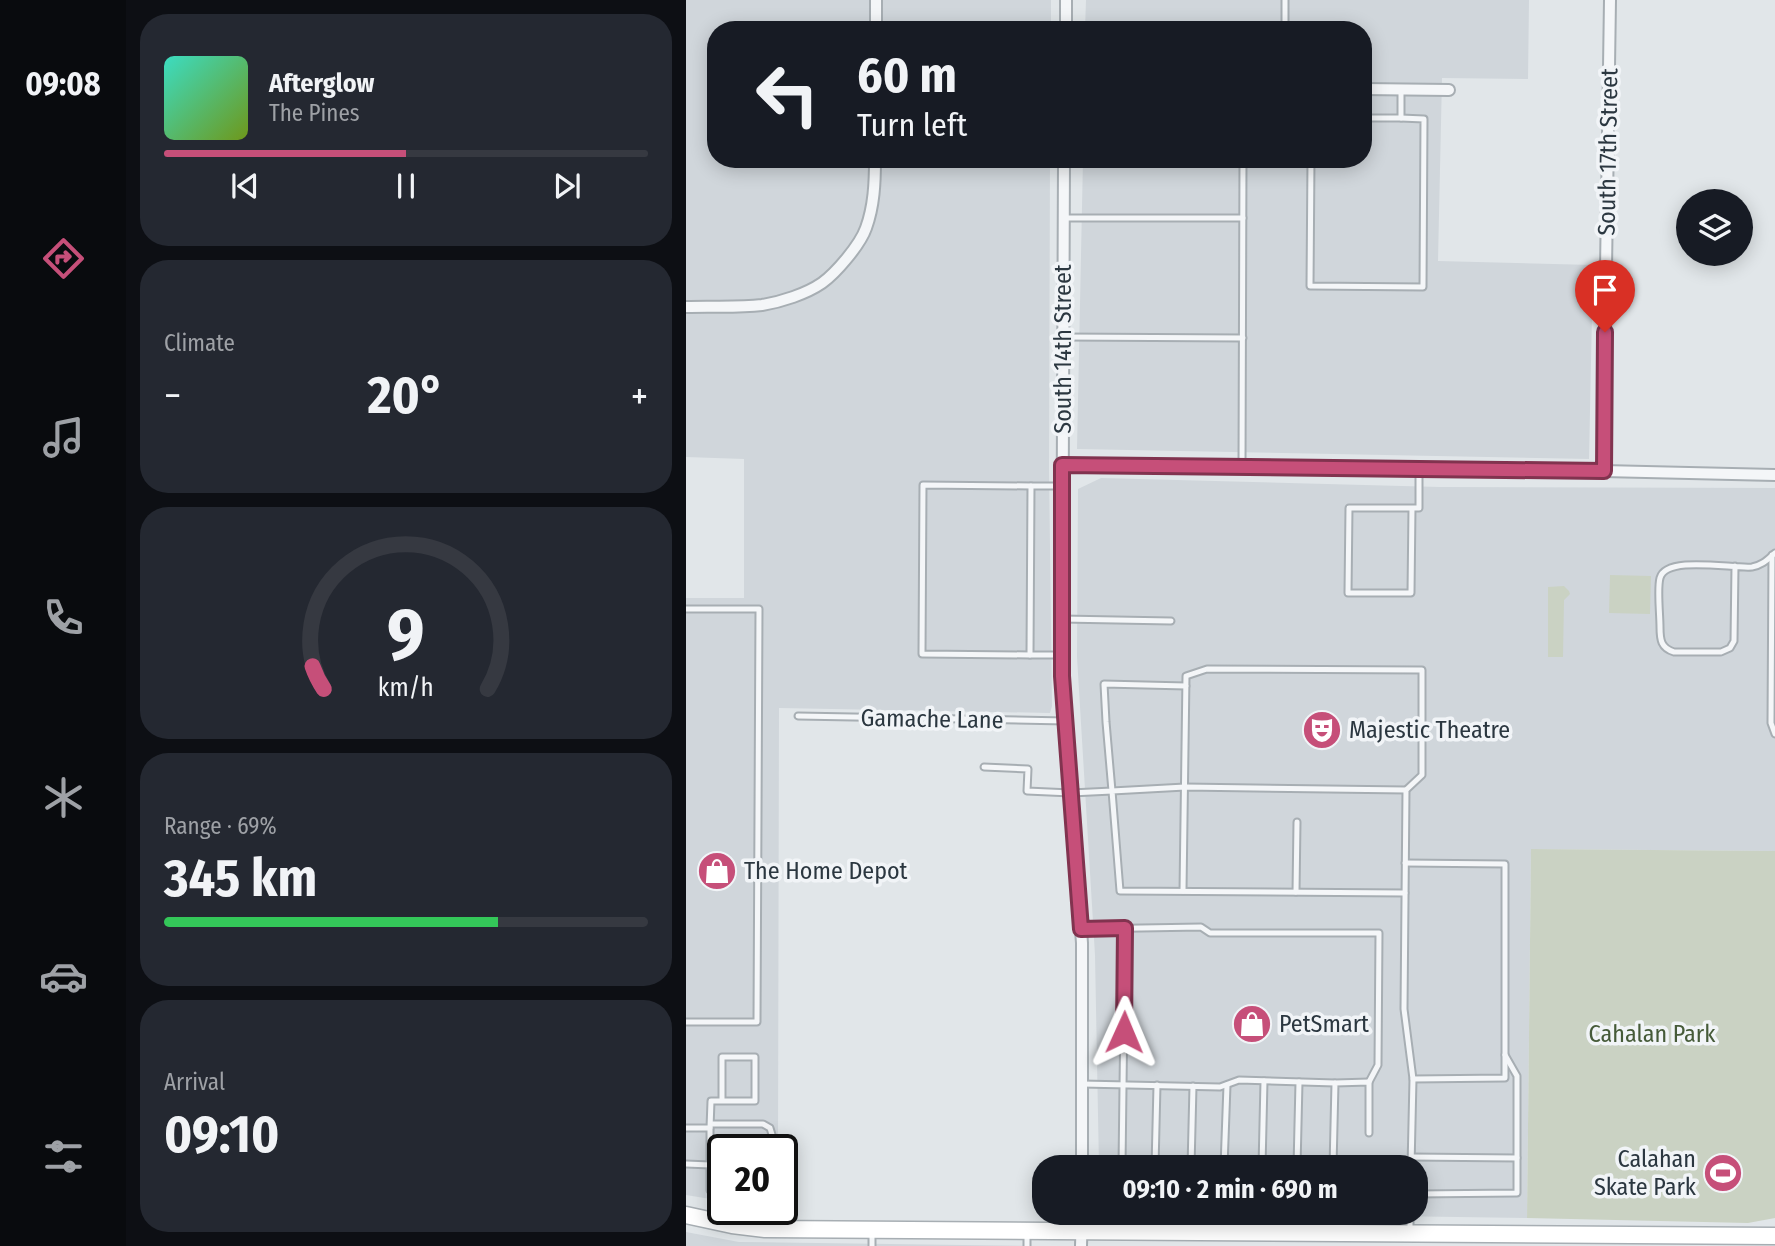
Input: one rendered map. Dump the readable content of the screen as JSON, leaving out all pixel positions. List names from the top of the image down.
{
  "streets": {
    "street": ["South 17th Street", "South 14th Street"],
    "lane": ["Gamache Lane"]
  },
  "crossings": [
    ["South 14th Street", "Gamache Lane"]
  ],
  "parks": ["Cahalan Park"],
  "places": {
    "theatre": ["Majestic Theatre"],
    "shop": ["The Home Depot", "PetSmart"],
    "sports": ["Calahan Skate Park"]
  },
  "page": {
    "tabs": "09:08",
    "turn": ["60 m", "Turn left"],
    "song": ["Afterglow", "The Pines"],
    "tile": [
      "Climate",
      ["Range · 69%", "345 km"],
      ["Arrival", "09:10"]
    ],
    "heat": ["−", "20°", "+"],
    "limit": "20",
    "trip": "09:10 · 2 min · 690 m",
    "gauge": ["9", "km/h"]
  }
}
